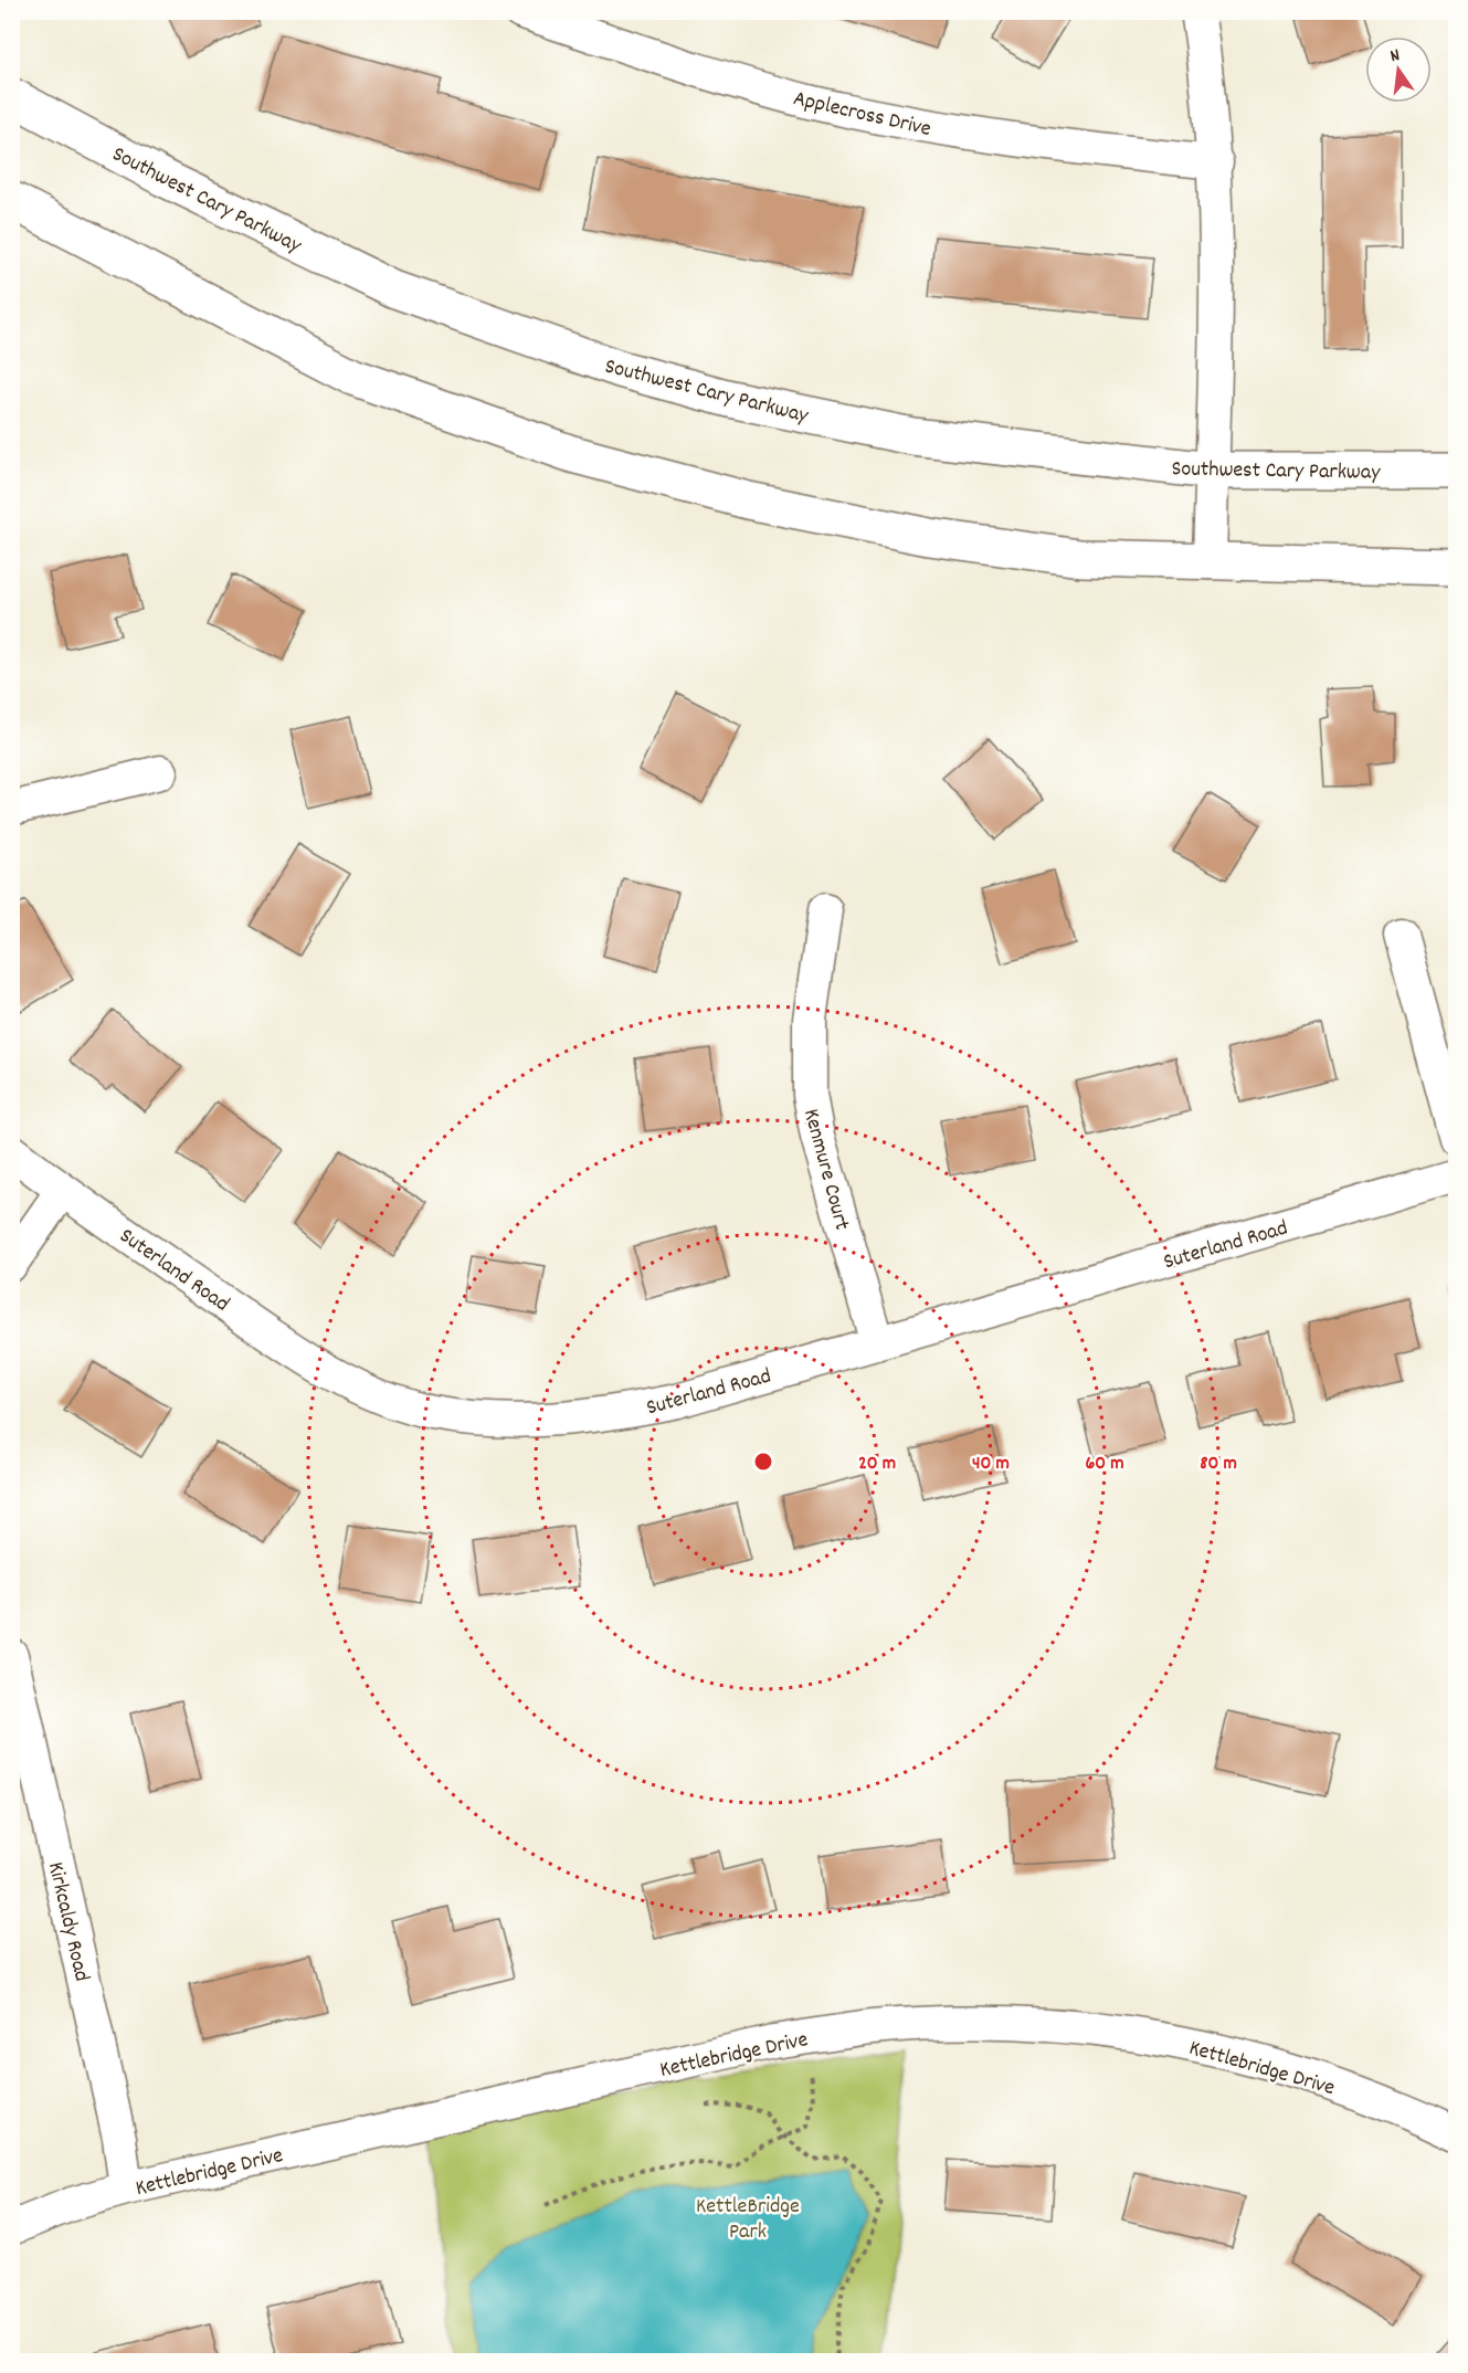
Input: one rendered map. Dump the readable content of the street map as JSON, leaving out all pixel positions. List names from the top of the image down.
{
  "streets": {
    "main road": ["Southwest Cary Parkway"],
    "street": [
      "Applecross Drive",
      "Kenmure Court",
      "Suterland Road",
      "Kirkcaldy Road",
      "Kettlebridge Drive"
    ]
  },
  "crossings": [
    ["Kenmure Court", "Suterland Road"],
    ["Kirkcaldy Road", "Kettlebridge Drive"]
  ],
  "parks": ["KettleBridge Park"],
  "north": "top",
  "rings": [
    "20 m",
    "40 m",
    "60 m",
    "80 m"
  ]
}
